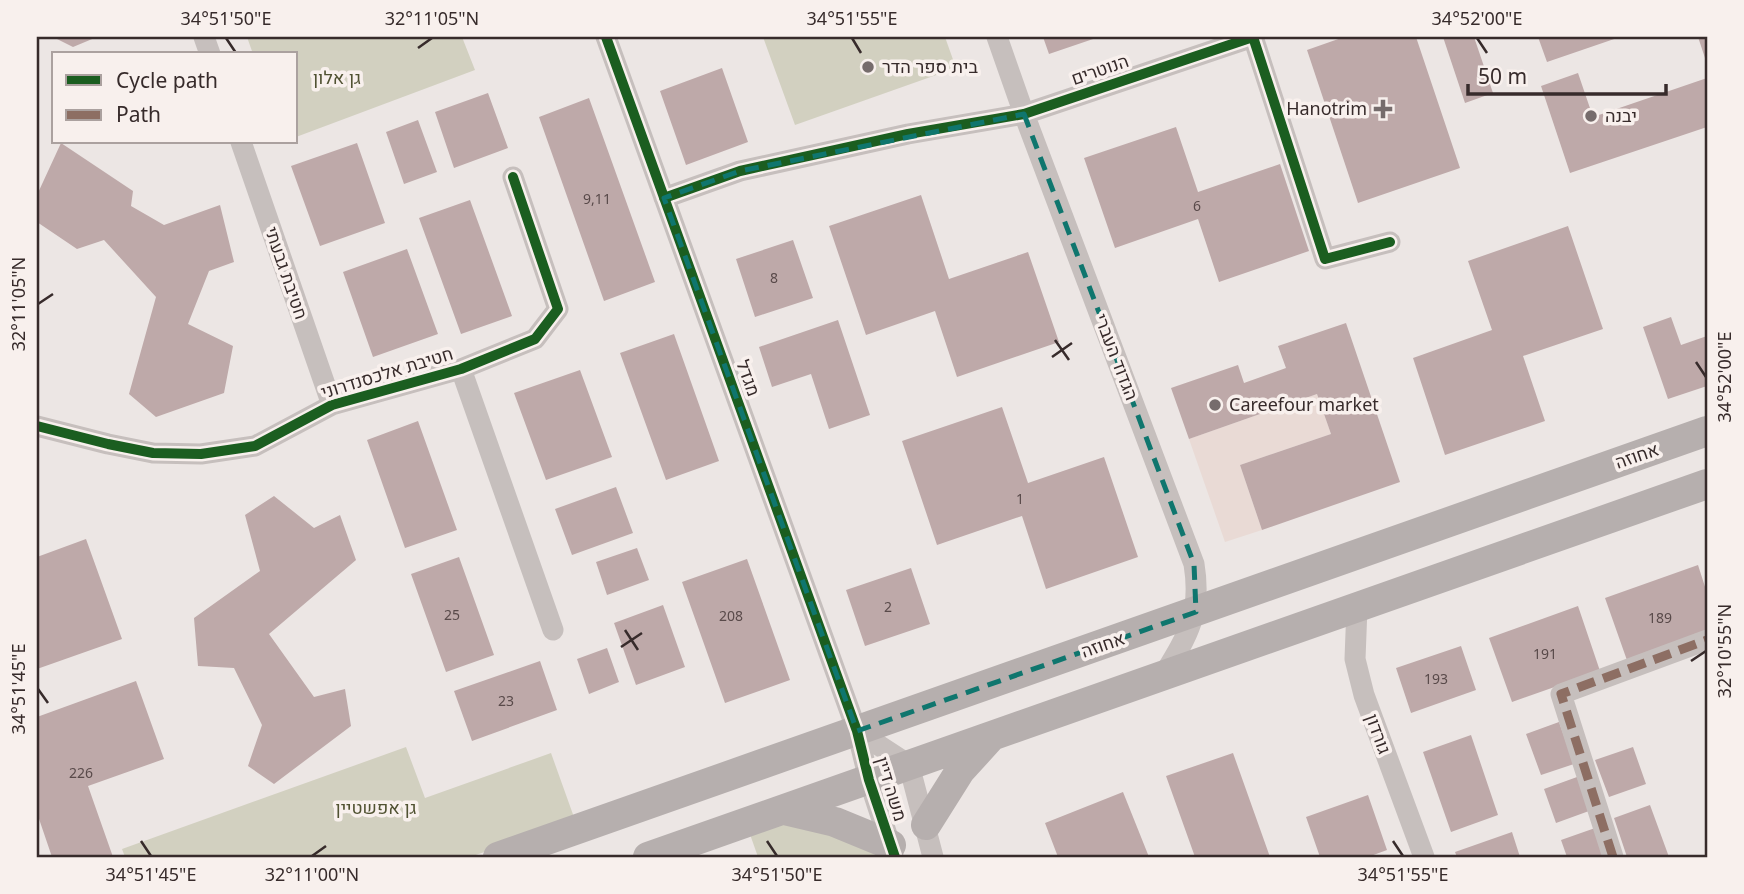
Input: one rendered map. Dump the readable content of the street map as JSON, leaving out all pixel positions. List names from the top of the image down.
{
  "streets": {
    "main road": ["אחוזה"],
    "street": [
      "הנוטרים",
      "חטיבת גבעתי",
      "הגדוד העברי",
      "חטיבת אלכסנדרוני",
      "מגדל",
      "גורדון",
      "משה דיין"
    ]
  },
  "crossings": [
    ["הנוטרים", "הגדוד העברי"],
    ["הנוטרים", "מגדל"],
    ["חטיבת גבעתי", "חטיבת אלכסנדרוני"],
    ["הגדוד העברי", "אחוזה"],
    ["מגדל", "אחוזה"],
    ["מגדל", "משה דיין"],
    ["אחוזה", "משה דיין"]
  ],
  "parks": ["גן אלון", "גן אפשטיין"],
  "places": {
    "other": ["בית ספר הדר", "יבנה", "Careefour market"],
    "health": ["Hanotrim"]
  },
  "house_numbers": [
    "9,11",
    "6",
    "8",
    "1",
    "2",
    "25",
    "208",
    "189",
    "191",
    "193",
    "23",
    "226"
  ],
  "legend": ["Cycle path", "Path"],
  "scale_bar": "50 m",
  "coordinates": [
    "34°51'50\"E",
    "32°11'05\"N",
    "34°51'55\"E",
    "34°52'00\"E",
    "32°10'55\"N",
    "34°51'45\"E",
    "32°11'00\"N"
  ]
}
